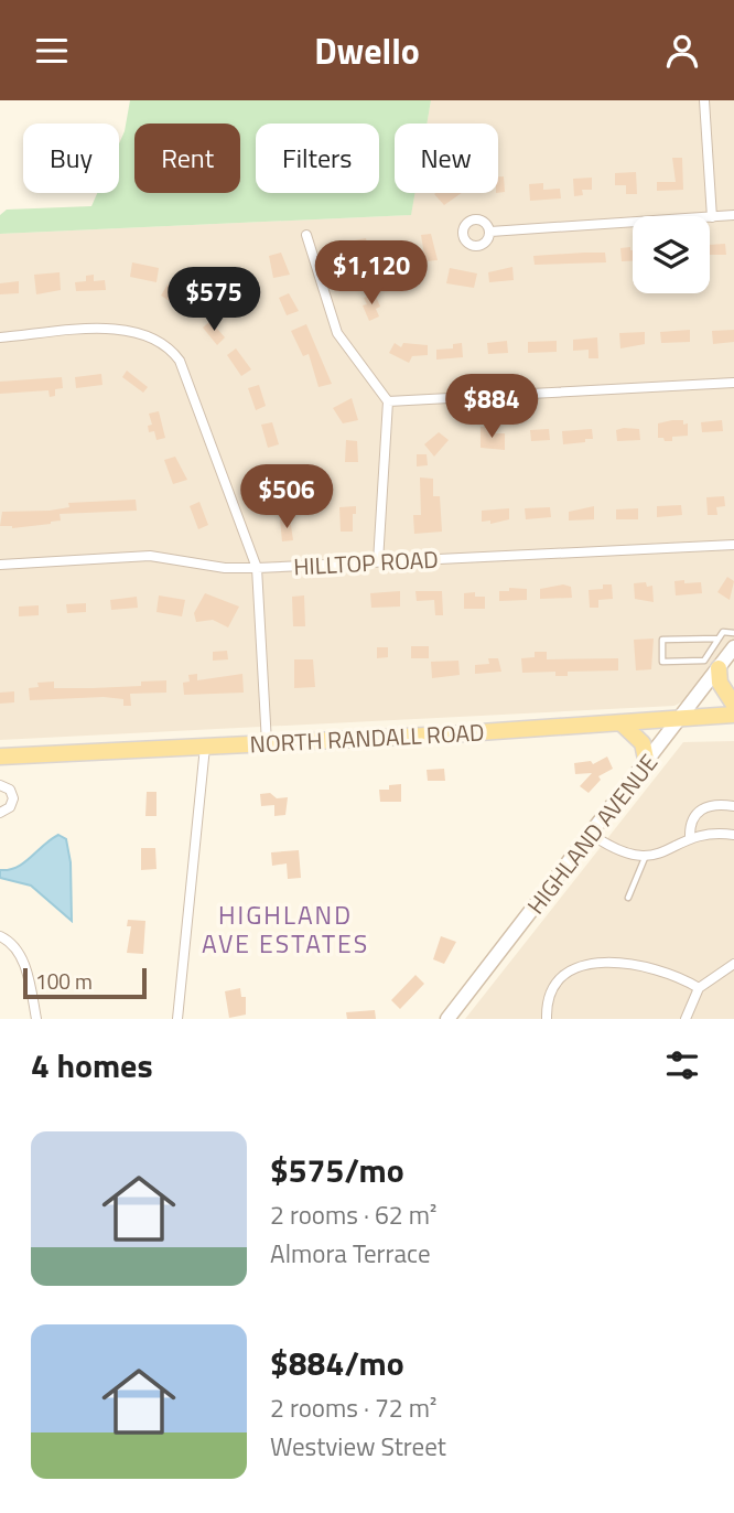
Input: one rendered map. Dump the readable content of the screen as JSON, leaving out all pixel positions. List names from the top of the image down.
{
  "streets": {
    "main road": ["NORTH RANDALL ROAD", "HIGHLAND AVENUE"],
    "street": ["HILLTOP ROAD"]
  },
  "crossings": [
    ["NORTH RANDALL ROAD", "HIGHLAND AVENUE"]
  ],
  "districts": ["HIGHLAND AVE ESTATES"],
  "scale_bar": "100 m",
  "page": {
    "header": "Dwello",
    "chip": [
      "Buy",
      "Rent",
      "Filters",
      "New"
    ],
    "price": [
      "$1,120",
      "$575",
      "$884",
      "$506"
    ],
    "scale": "100 m",
    "heading": "4 homes",
    "list": [
      {
        "name": "$575/mo",
        "note": "2 rooms · 62 m² · Almora Terrace"
      },
      {
        "name": "$884/mo",
        "note": "2 rooms · 72 m² · Westview Street"
      }
    ]
  }
}
